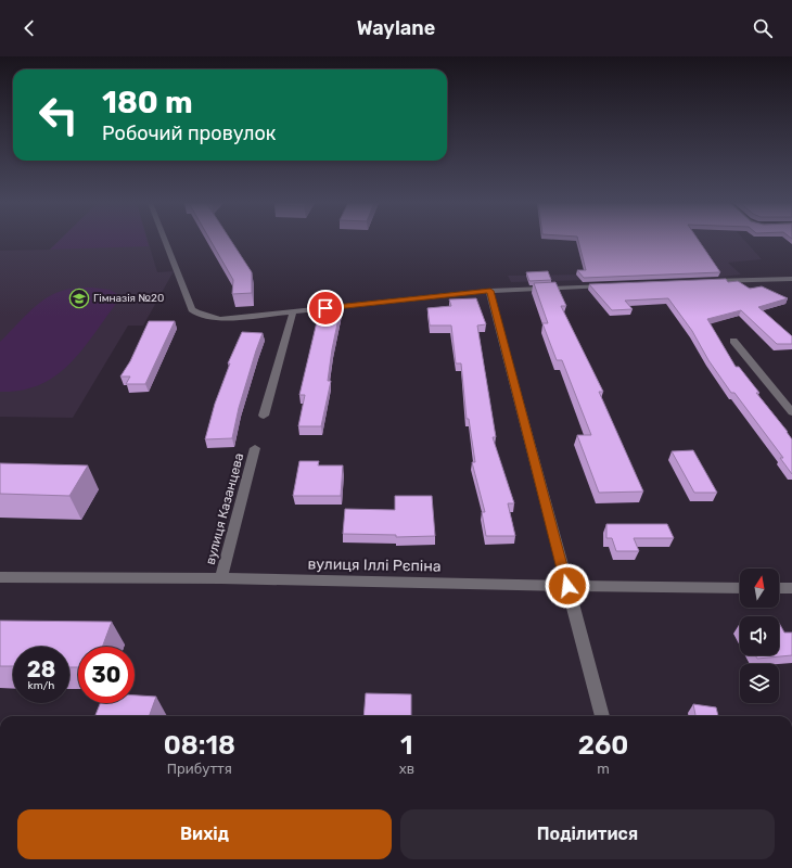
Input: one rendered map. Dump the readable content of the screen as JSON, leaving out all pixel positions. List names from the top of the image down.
{
  "streets": {
    "street": ["вулиця Казанцева", "вулиця Іллі Рєпіна"]
  },
  "crossings": [
    ["вулиця Казанцева", "вулиця Іллі Рєпіна"]
  ],
  "places": {
    "school or university": ["Гімназія №20"]
  },
  "north": "top",
  "page": {
    "header": "Waylane",
    "turn": ["180 m", "Робочий провулок"],
    "speed": "28 km/h",
    "limit": "30",
    "eta": [
      "08:18",
      "Прибуття",
      "1",
      "хв",
      "260",
      "m"
    ],
    "buttons": ["Вихід", "Поділитися"]
  }
}
